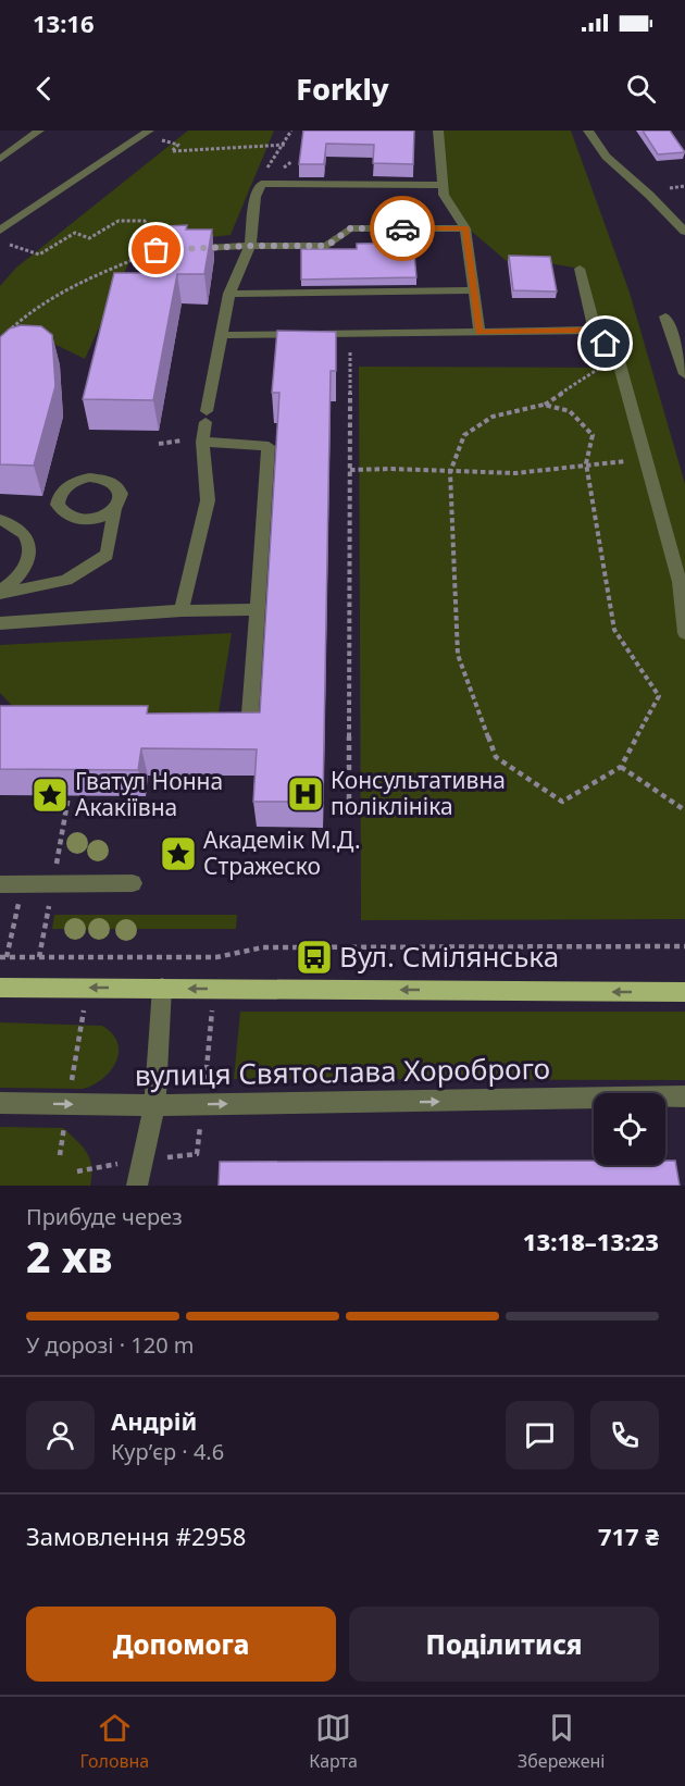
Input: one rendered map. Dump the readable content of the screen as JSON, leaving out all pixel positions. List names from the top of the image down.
{
  "streets": {
    "street": ["вулиця Святослава Хороброго"]
  },
  "one_way": ["вулиця Святослава Хороброго"],
  "places": {
    "hospital": ["Консультативна поліклініка"],
    "place": ["Гватул Нонна Акакіївна", "Академік М.Д. Стражеско"],
    "bus stop": ["Вул. Смілянська"]
  },
  "page": {
    "status": "13:16",
    "header": "Forkly",
    "heading": ["2 хв", "Прибуде через", "13:18–13:23"],
    "panel": [
      "Андрій",
      "Кур’єр · 4.6",
      "Замовлення #2958",
      "717 ₴"
    ],
    "bar": "У дорозі · 120 m",
    "buttons": ["Допомога", "Поділитися"],
    "tabs": ["Головна", "Карта", "Збережені"]
  }
}
